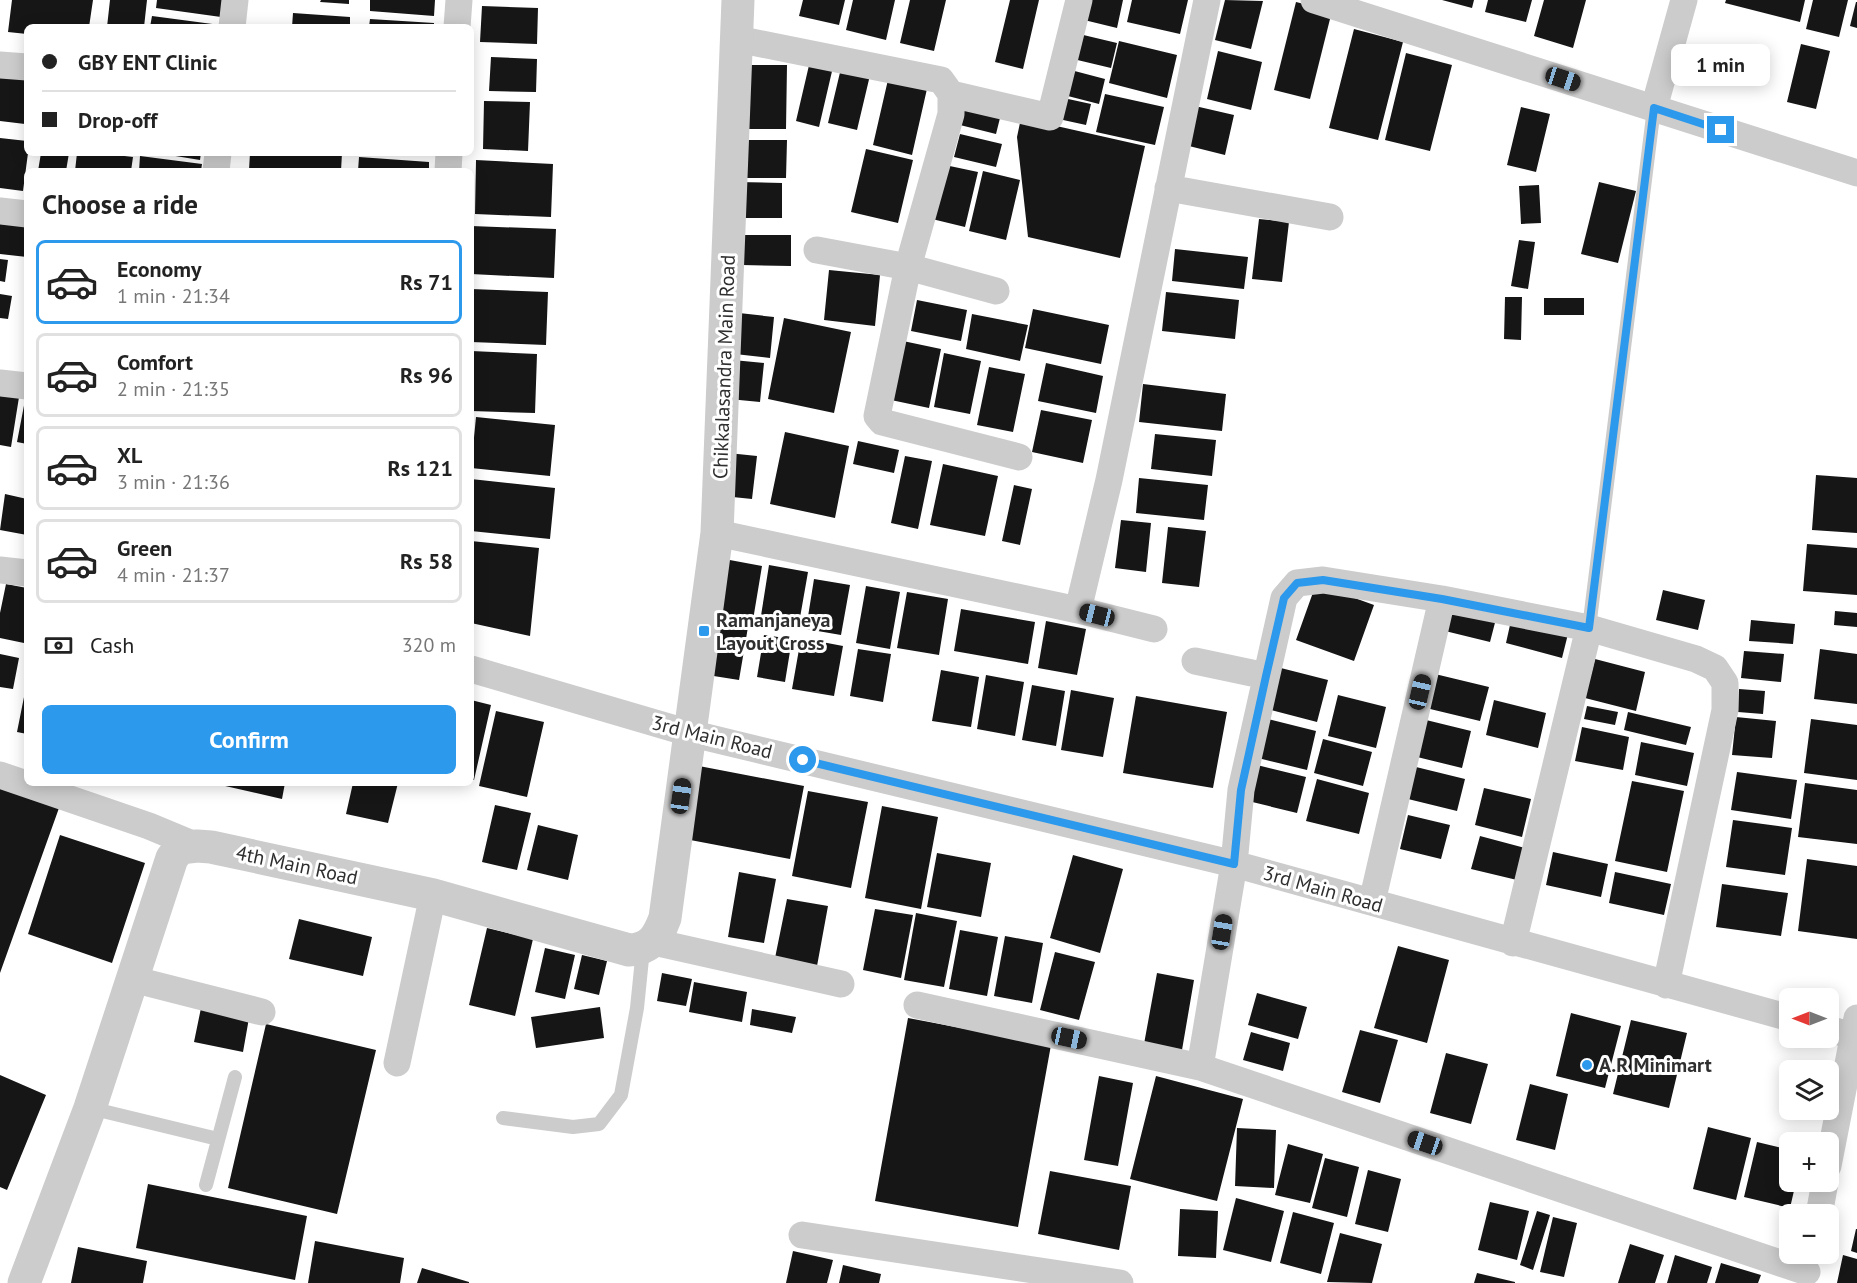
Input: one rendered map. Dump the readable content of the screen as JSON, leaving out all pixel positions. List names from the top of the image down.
{
  "streets": {
    "street": ["Chikkalasandra Main Road", "3rd Main Road", "4th Main Road"]
  },
  "crossings": [
    ["Chikkalasandra Main Road", "3rd Main Road"]
  ],
  "places": {
    "transit": ["Ramanjaneya Layout Cross"],
    "other": ["A.R Minimart"]
  },
  "north": "left",
  "page": {
    "banner": ["GBY ENT Clinic", "Drop-off"],
    "bubble": "1 min",
    "heading": "Choose a ride",
    "list": [
      {
        "name": "Economy",
        "note": "1 min · 21:34",
        "value": "Rs 71"
      },
      {
        "name": "Comfort",
        "note": "2 min · 21:35",
        "value": "Rs 96"
      },
      {
        "name": "XL",
        "note": "3 min · 21:36",
        "value": "Rs 121"
      },
      {
        "name": "Green",
        "note": "4 min · 21:37",
        "value": "Rs 58"
      }
    ],
    "pay": ["Cash", "320 m"],
    "buttons": "Confirm",
    "map_buttons": ["+", "−"]
  }
}
